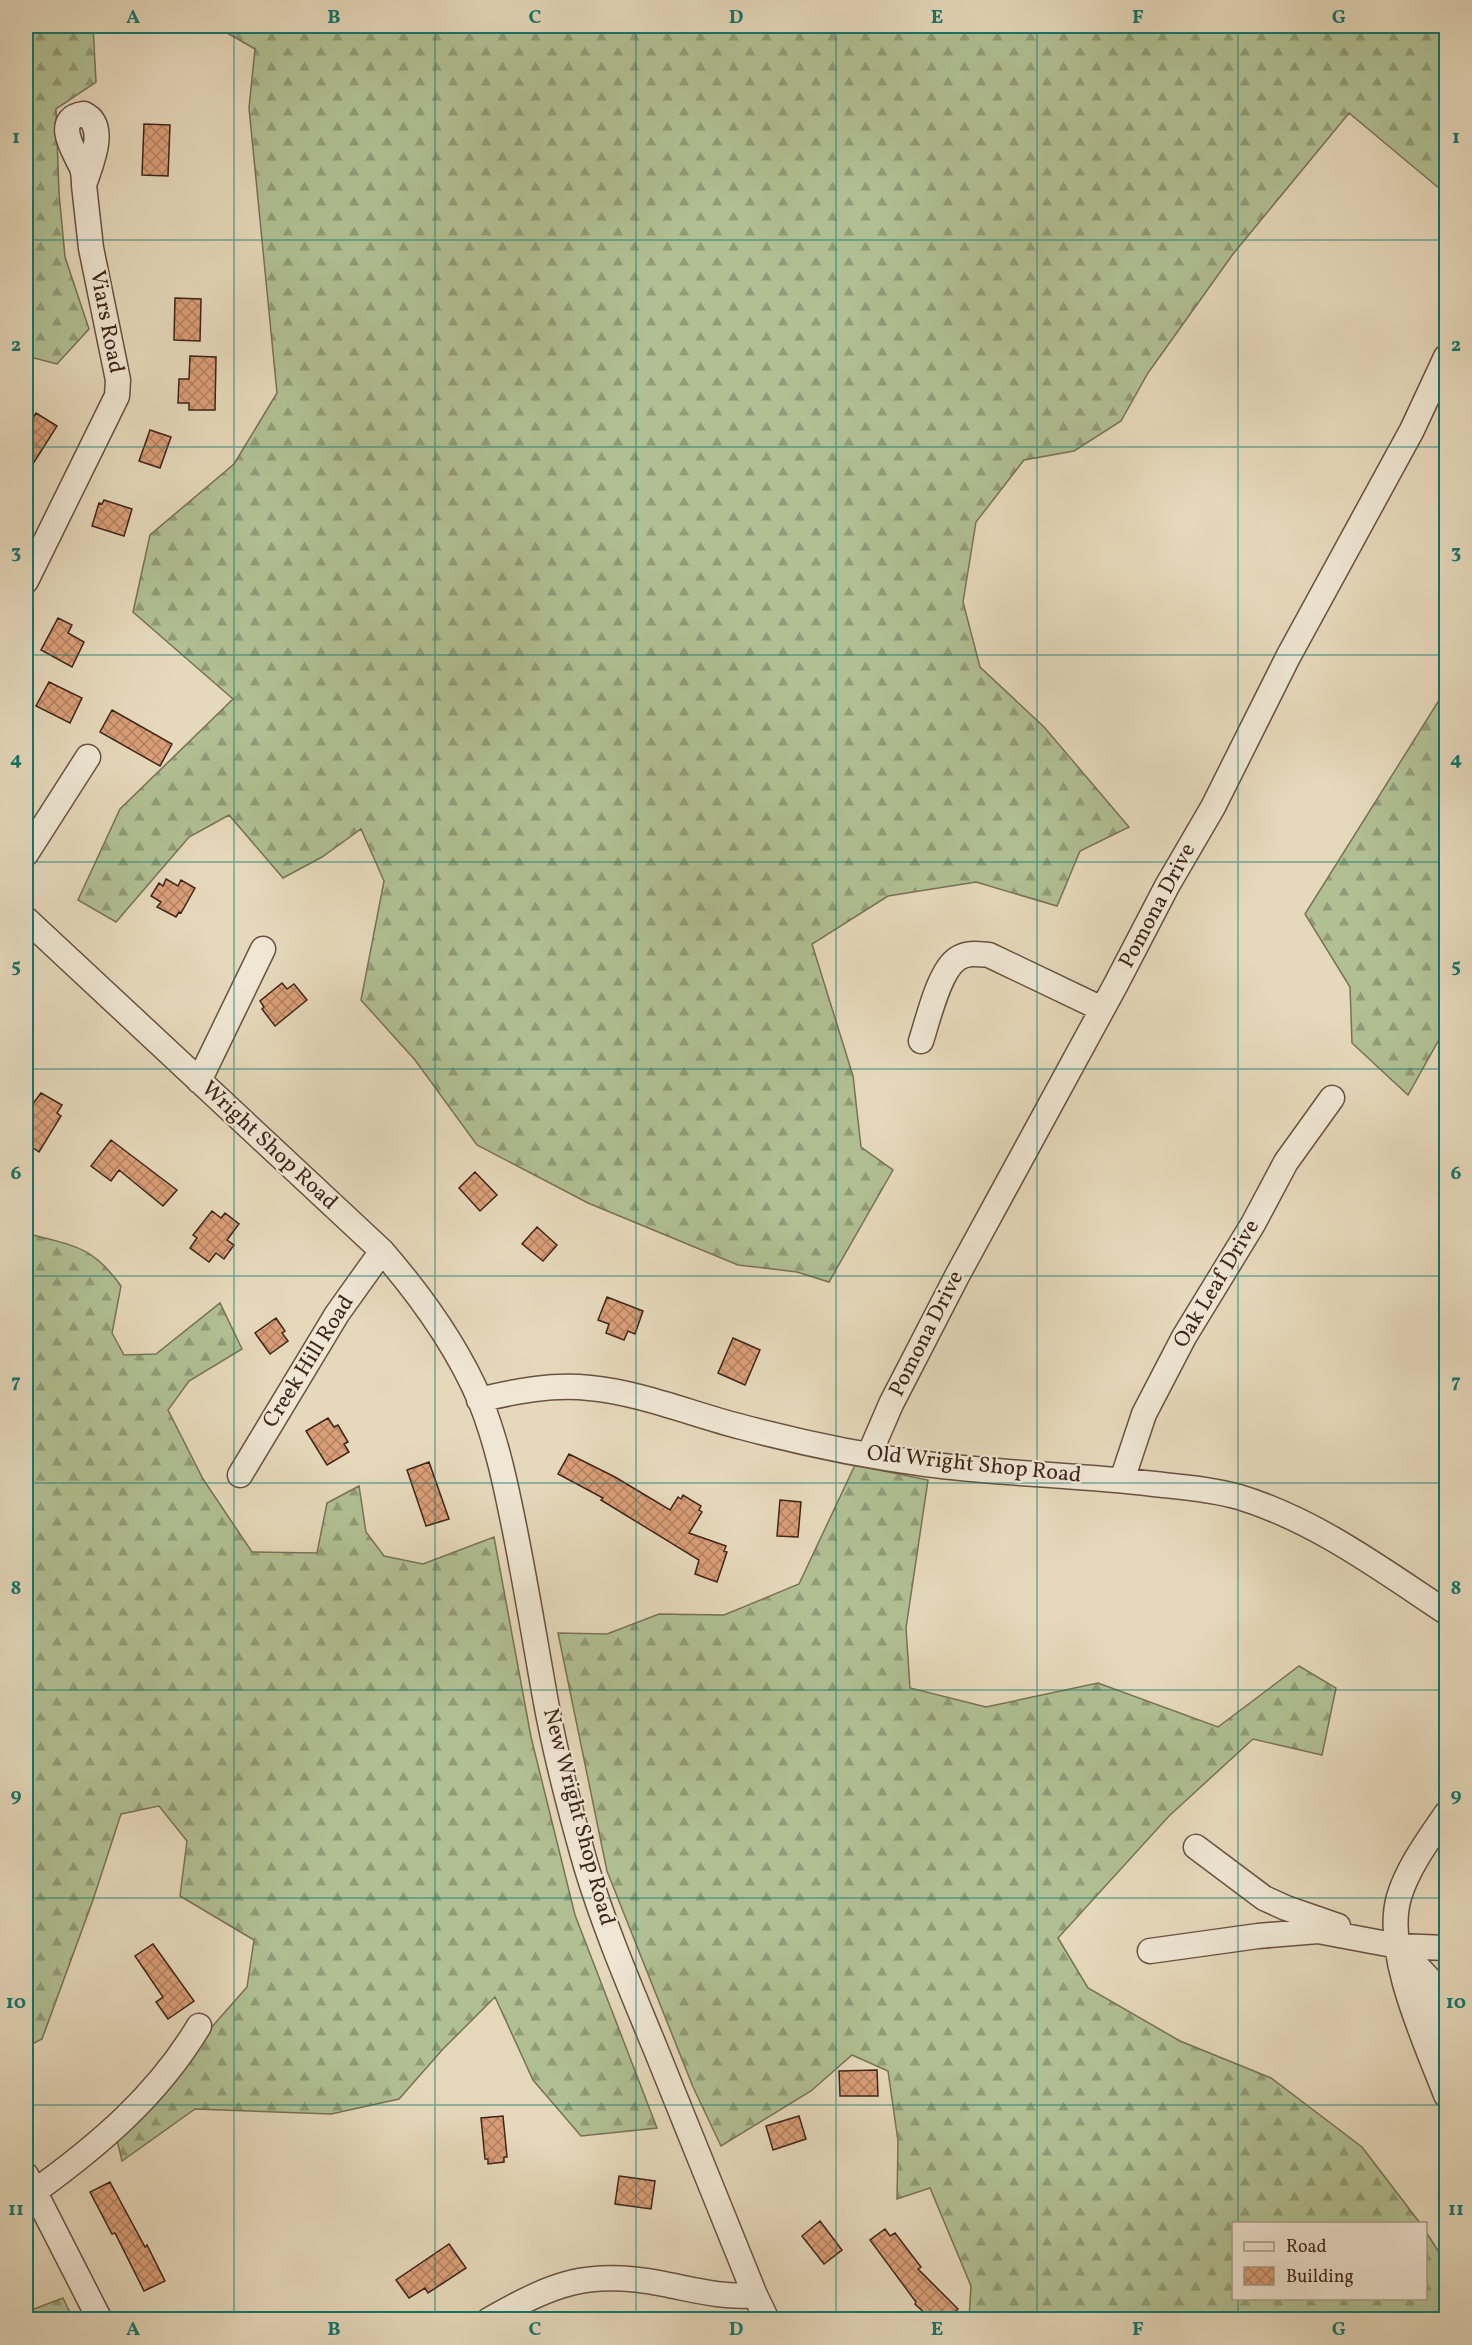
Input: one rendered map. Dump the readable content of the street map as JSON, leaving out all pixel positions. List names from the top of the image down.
{
  "streets": {
    "street": [
      "Viars Road",
      "Pomona Drive",
      "Wright Shop Road",
      "Oak Leaf Drive",
      "Creek Hill Road",
      "Old Wright Shop Road",
      "New Wright Shop Road"
    ]
  },
  "crossings": [
    ["Pomona Drive", "Old Wright Shop Road"],
    ["Wright Shop Road", "Creek Hill Road"],
    ["Wright Shop Road", "Old Wright Shop Road"],
    ["Wright Shop Road", "New Wright Shop Road"],
    ["Oak Leaf Drive", "Old Wright Shop Road"],
    ["Old Wright Shop Road", "New Wright Shop Road"]
  ],
  "legend": ["Road", "Building"],
  "grid": {
    "columns": [
      "A",
      "B",
      "C",
      "D",
      "E",
      "F",
      "G"
    ],
    "rows": [
      "1",
      "2",
      "3",
      "4",
      "5",
      "6",
      "7",
      "8",
      "9",
      "10",
      "11"
    ]
  }
}
